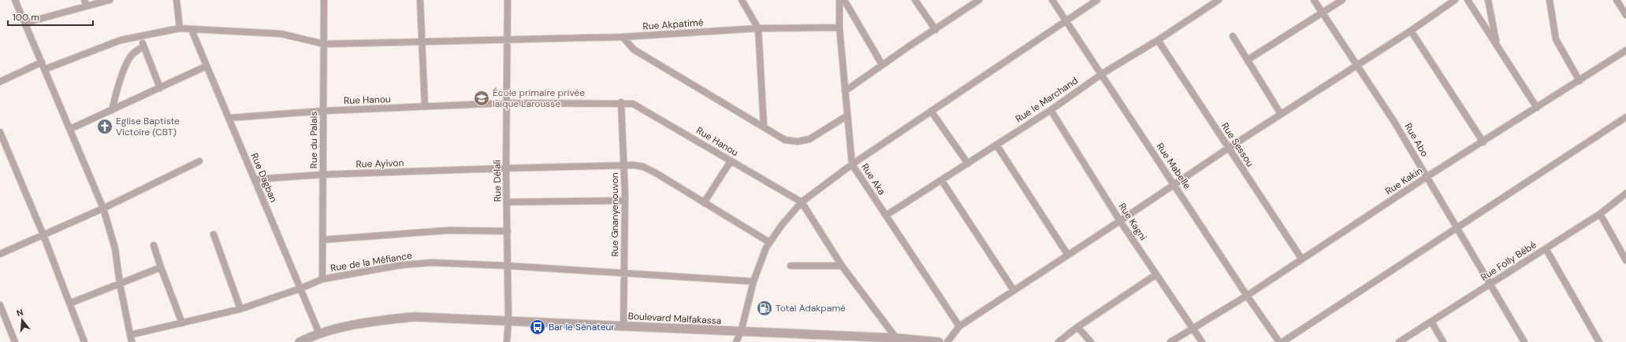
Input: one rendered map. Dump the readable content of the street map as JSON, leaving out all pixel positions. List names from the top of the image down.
{
  "streets": {
    "street": [
      "Rue Akpatimé",
      "Rue Hanou",
      "Rue le Marchand",
      "Rue du Palais",
      "Rue Abo",
      "Rue Sessou",
      "Rue Ayivon",
      "Rue Mabelle",
      "Rue Dagban",
      "Rue Aka",
      "Rue Délali",
      "Rue Kakin",
      "Rue Gnanyenouvon",
      "Rue Kagni",
      "Rue Folly Bébé",
      "Rue de la Méfiance",
      "Boulevard Malfakassa"
    ]
  },
  "crossings": [
    ["Rue Akpatimé", "Rue du Palais"],
    ["Rue Akpatimé", "Rue Dagban"],
    ["Rue Akpatimé", "Rue Aka"],
    ["Rue Akpatimé", "Rue Délali"],
    ["Rue Hanou", "Rue du Palais"],
    ["Rue Hanou", "Rue Dagban"],
    ["Rue Hanou", "Rue Délali"],
    ["Rue Hanou", "Rue Gnanyenouvon"],
    ["Rue le Marchand", "Rue Sessou"],
    ["Rue le Marchand", "Rue Mabelle"],
    ["Rue le Marchand", "Rue Aka"],
    ["Rue le Marchand", "Rue Kagni"],
    ["Rue du Palais", "Rue Ayivon"],
    ["Rue du Palais", "Rue de la Méfiance"],
    ["Rue Abo", "Rue Kakin"],
    ["Rue Abo", "Rue Folly Bébé"],
    ["Rue Sessou", "Rue Kakin"],
    ["Rue Ayivon", "Rue Dagban"],
    ["Rue Ayivon", "Rue Délali"],
    ["Rue Ayivon", "Rue Gnanyenouvon"],
    ["Rue Mabelle", "Rue Kakin"],
    ["Rue Dagban", "Rue de la Méfiance"],
    ["Rue Dagban", "Boulevard Malfakassa"],
    ["Rue Délali", "Rue de la Méfiance"],
    ["Rue Délali", "Boulevard Malfakassa"],
    ["Rue Kakin", "Rue Kagni"],
    ["Rue Gnanyenouvon", "Rue de la Méfiance"],
    ["Rue Gnanyenouvon", "Boulevard Malfakassa"]
  ],
  "places": {
    "school or university": ["École primaire privée laïque Larousse"],
    "church": ["Eglise Baptiste Victoire (CBT)"],
    "fuel station": ["Total Adakpamé"],
    "bus stop": ["Bar le Sénateur"]
  },
  "scale_bar": "100 m",
  "north": "top"
}
